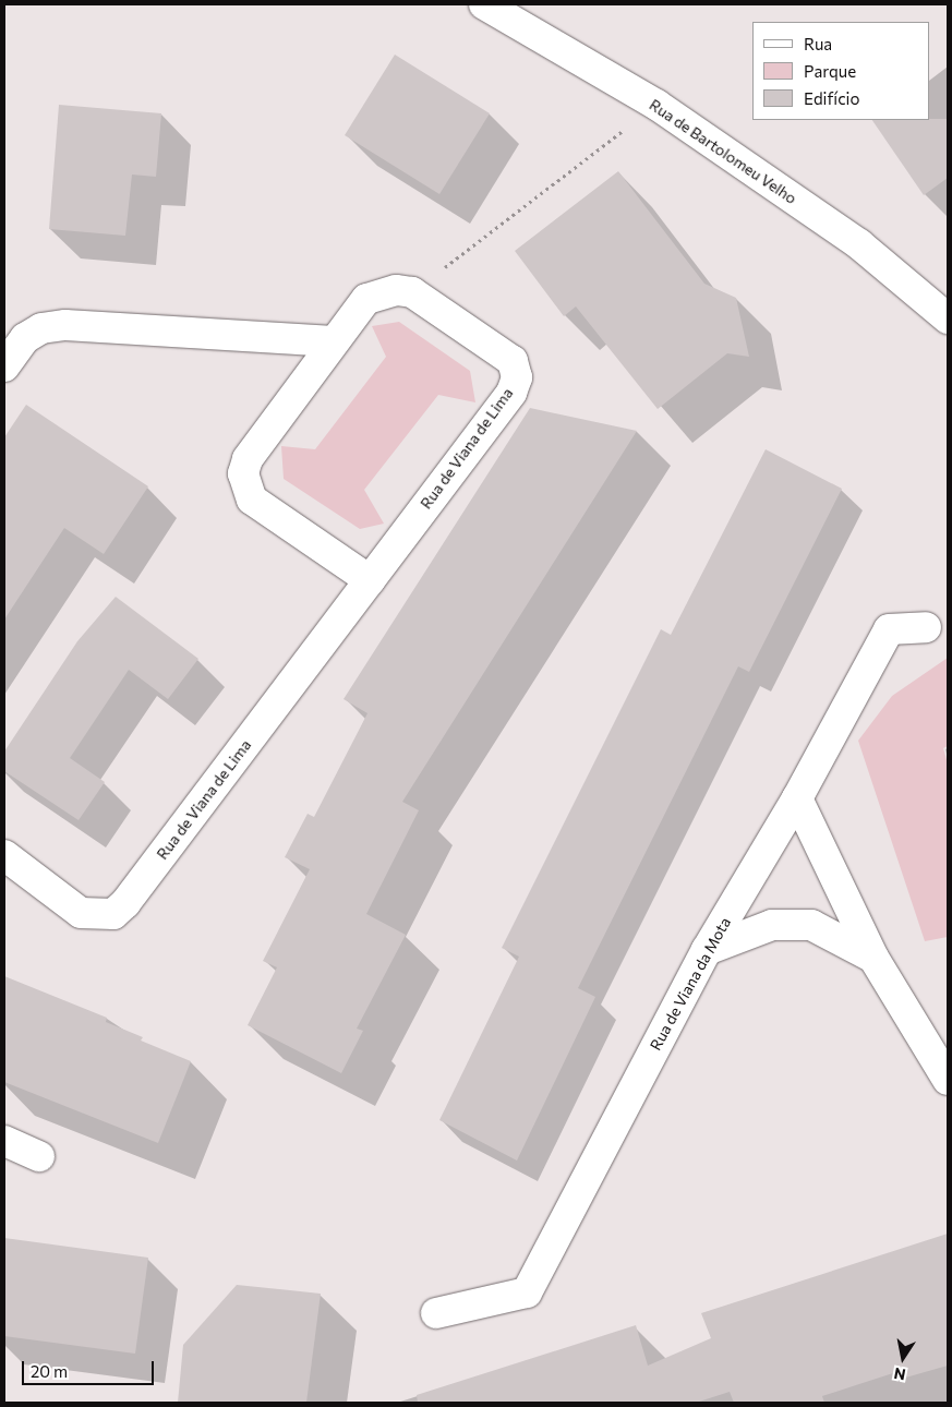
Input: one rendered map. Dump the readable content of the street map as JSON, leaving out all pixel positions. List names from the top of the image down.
{
  "streets": {
    "street": ["Rua de Bartolomeu Velho", "Rua de Viana de Lima", "Rua de Viana da Mota"]
  },
  "legend": ["Rua", "Parque", "Edifício"],
  "scale_bar": "20 m",
  "north": "bottom"
}
